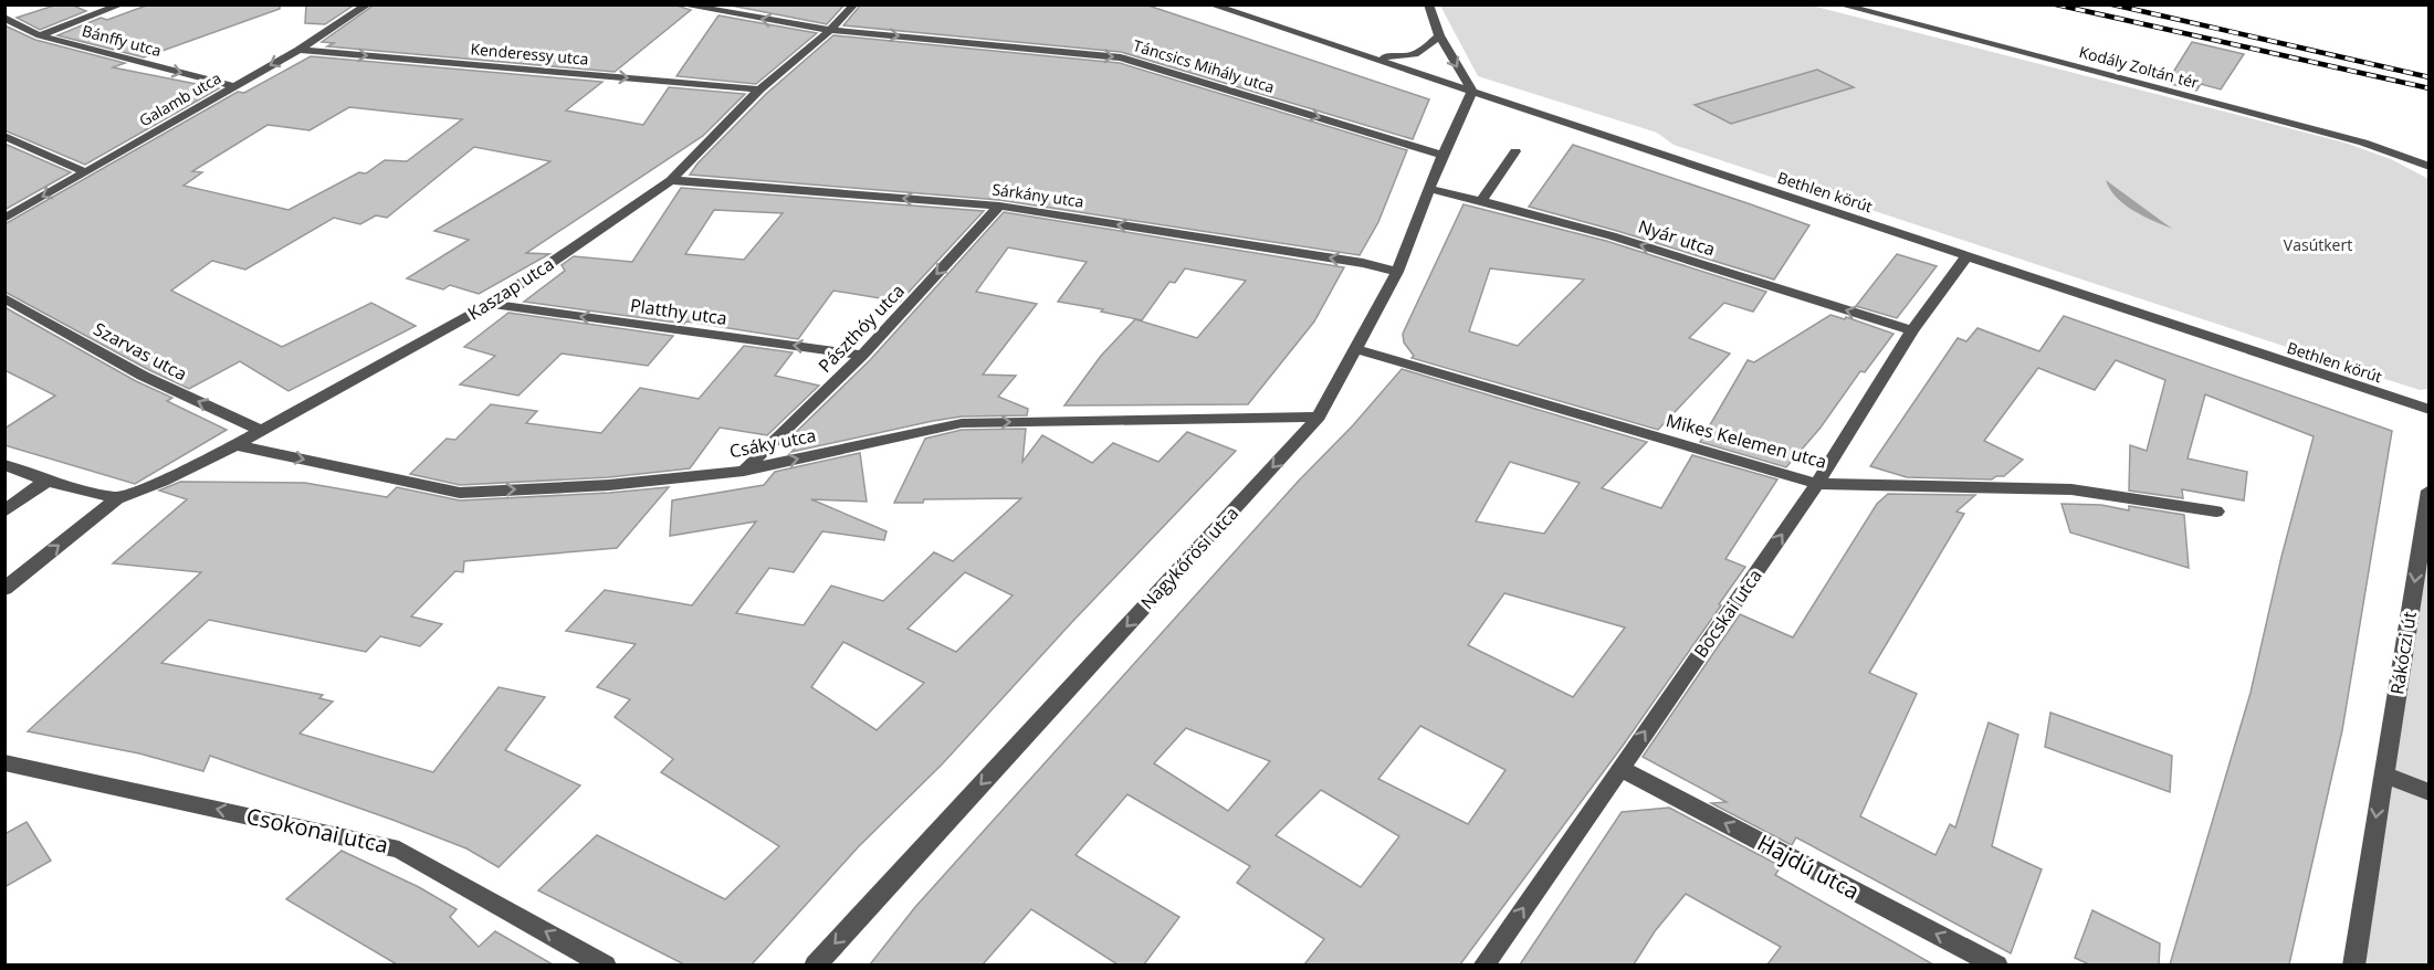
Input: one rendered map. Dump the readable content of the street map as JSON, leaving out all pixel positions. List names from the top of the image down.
{
  "streets": {
    "street": [
      "Bánffy utca",
      "Kenderessy utca",
      "Táncsics Mihály utca",
      "Kodály Zoltán tér",
      "Galamb utca",
      "Bethlen körút",
      "Sárkány utca",
      "Nyár utca",
      "Kaszap utca",
      "Platthy utca",
      "Pászthóy utca",
      "Szarvas utca",
      "Mikes Kelemen utca",
      "Csáky utca",
      "Nagykőrösi utca",
      "Bocskai utca",
      "Rákóczi út",
      "Csokonai utca",
      "Hajdú utca"
    ]
  },
  "crossings": [
    ["Bánffy utca", "Galamb utca"],
    ["Kenderessy utca", "Galamb utca"],
    ["Kenderessy utca", "Kaszap utca"],
    ["Táncsics Mihály utca", "Kaszap utca"],
    ["Táncsics Mihály utca", "Nagykőrösi utca"],
    ["Bethlen körút", "Nagykőrösi utca"],
    ["Bethlen körút", "Bocskai utca"],
    ["Sárkány utca", "Kaszap utca"],
    ["Sárkány utca", "Pászthóy utca"],
    ["Sárkány utca", "Nagykőrösi utca"],
    ["Nyár utca", "Nagykőrösi utca"],
    ["Nyár utca", "Bocskai utca"],
    ["Kaszap utca", "Platthy utca"],
    ["Kaszap utca", "Szarvas utca"],
    ["Kaszap utca", "Csáky utca"],
    ["Platthy utca", "Pászthóy utca"],
    ["Pászthóy utca", "Csáky utca"],
    ["Mikes Kelemen utca", "Nagykőrösi utca"],
    ["Mikes Kelemen utca", "Bocskai utca"],
    ["Csáky utca", "Nagykőrösi utca"],
    ["Bocskai utca", "Hajdú utca"]
  ],
  "one_way": [
    "Kenderessy utca",
    "Galamb utca",
    "Sárkány utca",
    "Nyár utca",
    "Platthy utca",
    "Pászthóy utca",
    "Csáky utca",
    "Nagykőrösi utca",
    "Bocskai utca",
    "Rákóczi út",
    "Csokonai utca",
    "Hajdú utca"
  ],
  "parks": ["Vasútkert"]
}
